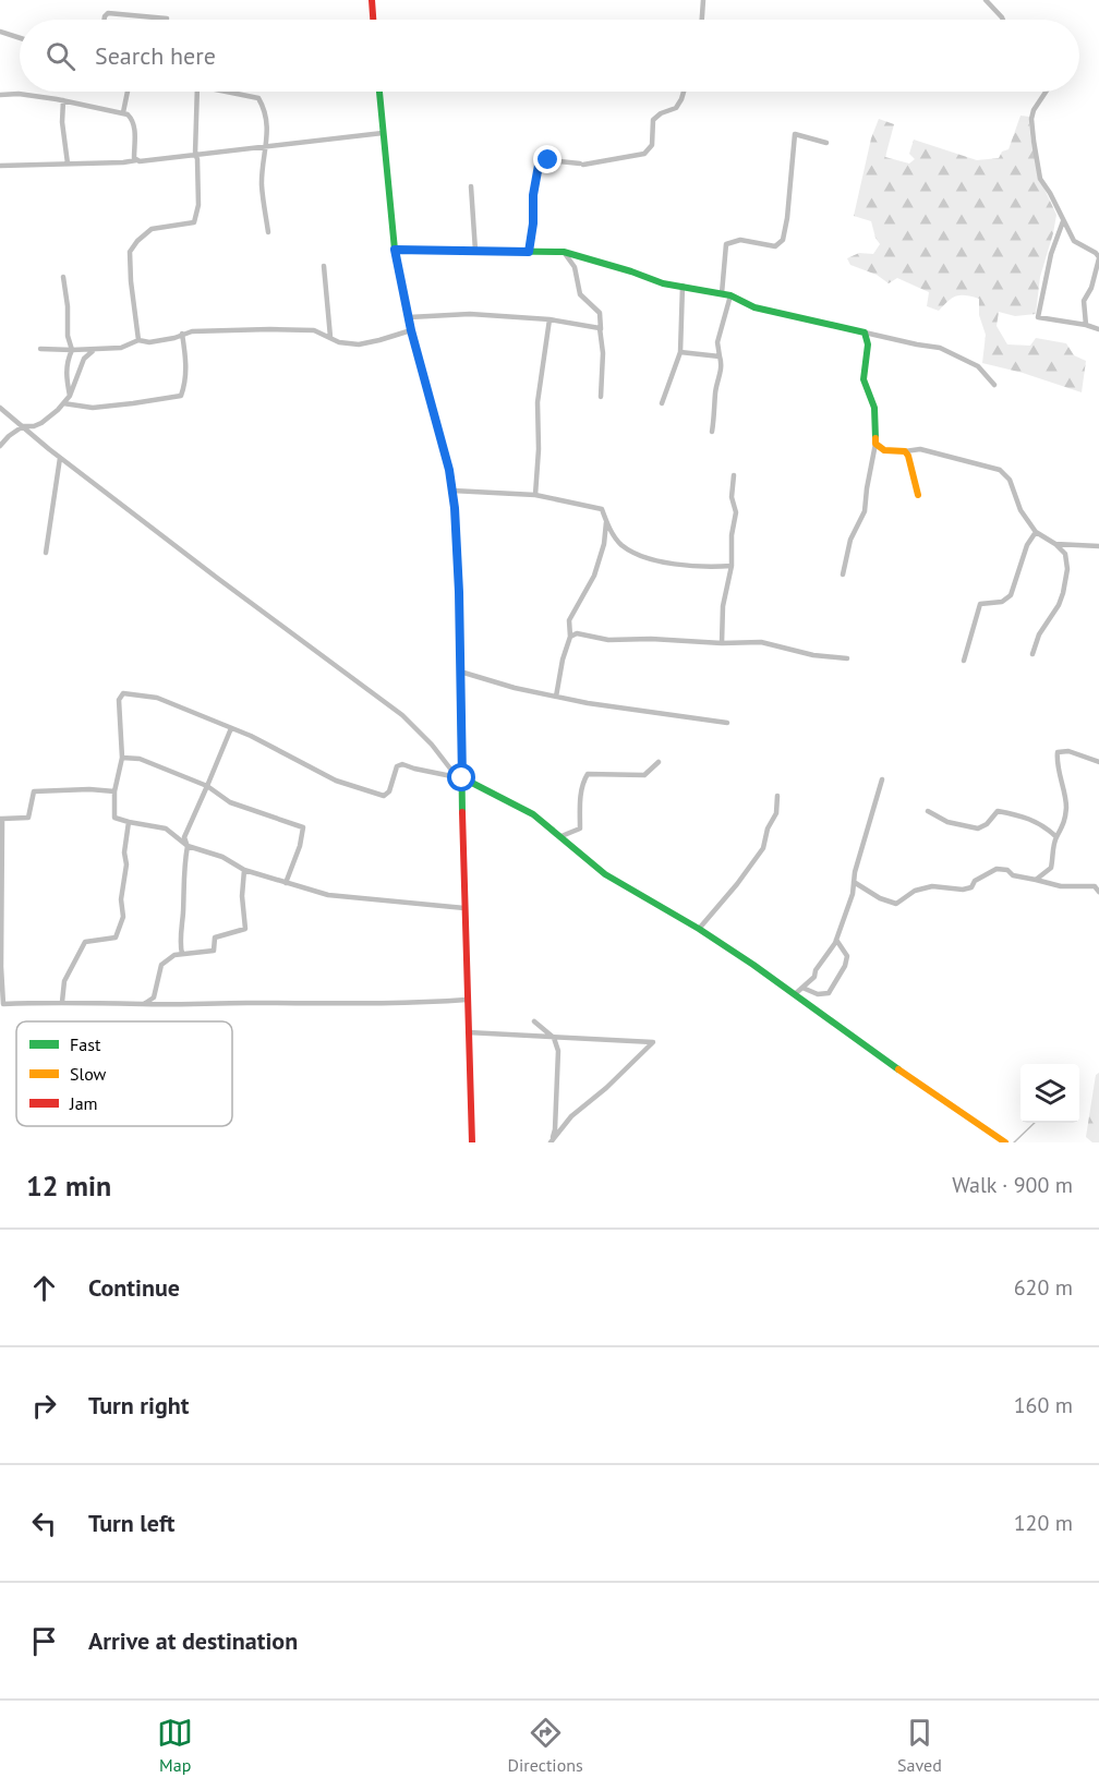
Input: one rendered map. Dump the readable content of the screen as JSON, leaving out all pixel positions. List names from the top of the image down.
{
  "legend": ["Fast", "Slow", "Jam"],
  "page": {
    "search": "Search here",
    "heading": ["12 min", "Walk · 900 m"],
    "list": [
      ["Continue", "620 m"],
      ["Turn right", "160 m"],
      ["Turn left", "120 m"],
      "Arrive at destination"
    ],
    "nav": ["Map", "Directions", "Saved"]
  }
}
